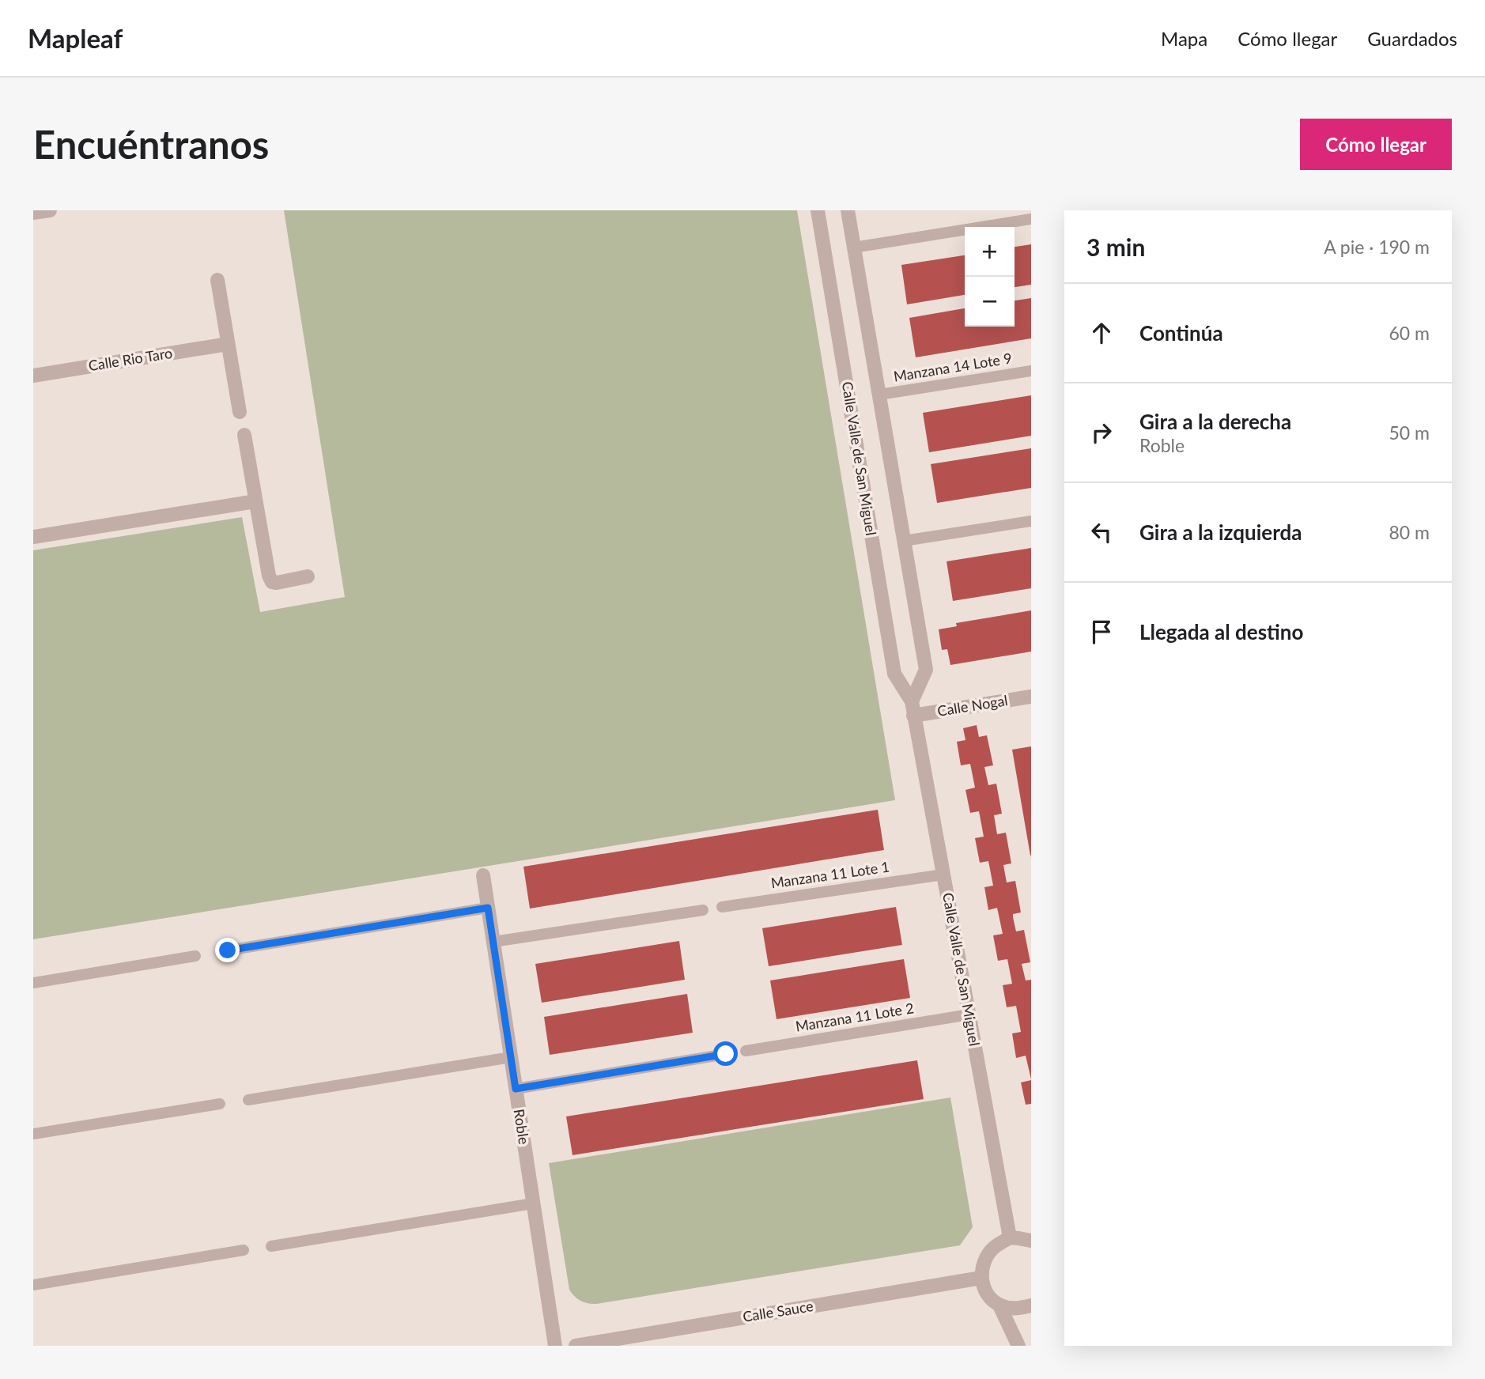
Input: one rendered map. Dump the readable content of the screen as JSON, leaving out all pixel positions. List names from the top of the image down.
{
  "streets": {
    "street": [
      "Calle Rio Taro",
      "Calle Valle de San Miguel",
      "Calle Nogal",
      "Roble",
      "Calle Sauce"
    ],
    "lane": ["Manzana 14 Lote 9", "Manzana 11 Lote 1", "Manzana 11 Lote 2"]
  },
  "crossings": [
    ["Calle Valle de San Miguel", "Calle Nogal"],
    ["Calle Valle de San Miguel", "Manzana 11 Lote 1"],
    ["Calle Valle de San Miguel", "Manzana 11 Lote 2"]
  ],
  "page": {
    "header": "Mapleaf",
    "nav": ["Mapa", "Cómo llegar", "Guardados"],
    "buttons": "Cómo llegar",
    "title": "Encuéntranos",
    "heading": ["3 min", "A pie · 190 m"],
    "map_buttons": ["+", "−"],
    "list": [
      ["Continúa", "60 m"],
      ["Gira a la derecha", "Roble", "50 m"],
      ["Gira a la izquierda", "80 m"],
      "Llegada al destino"
    ]
  }
}
